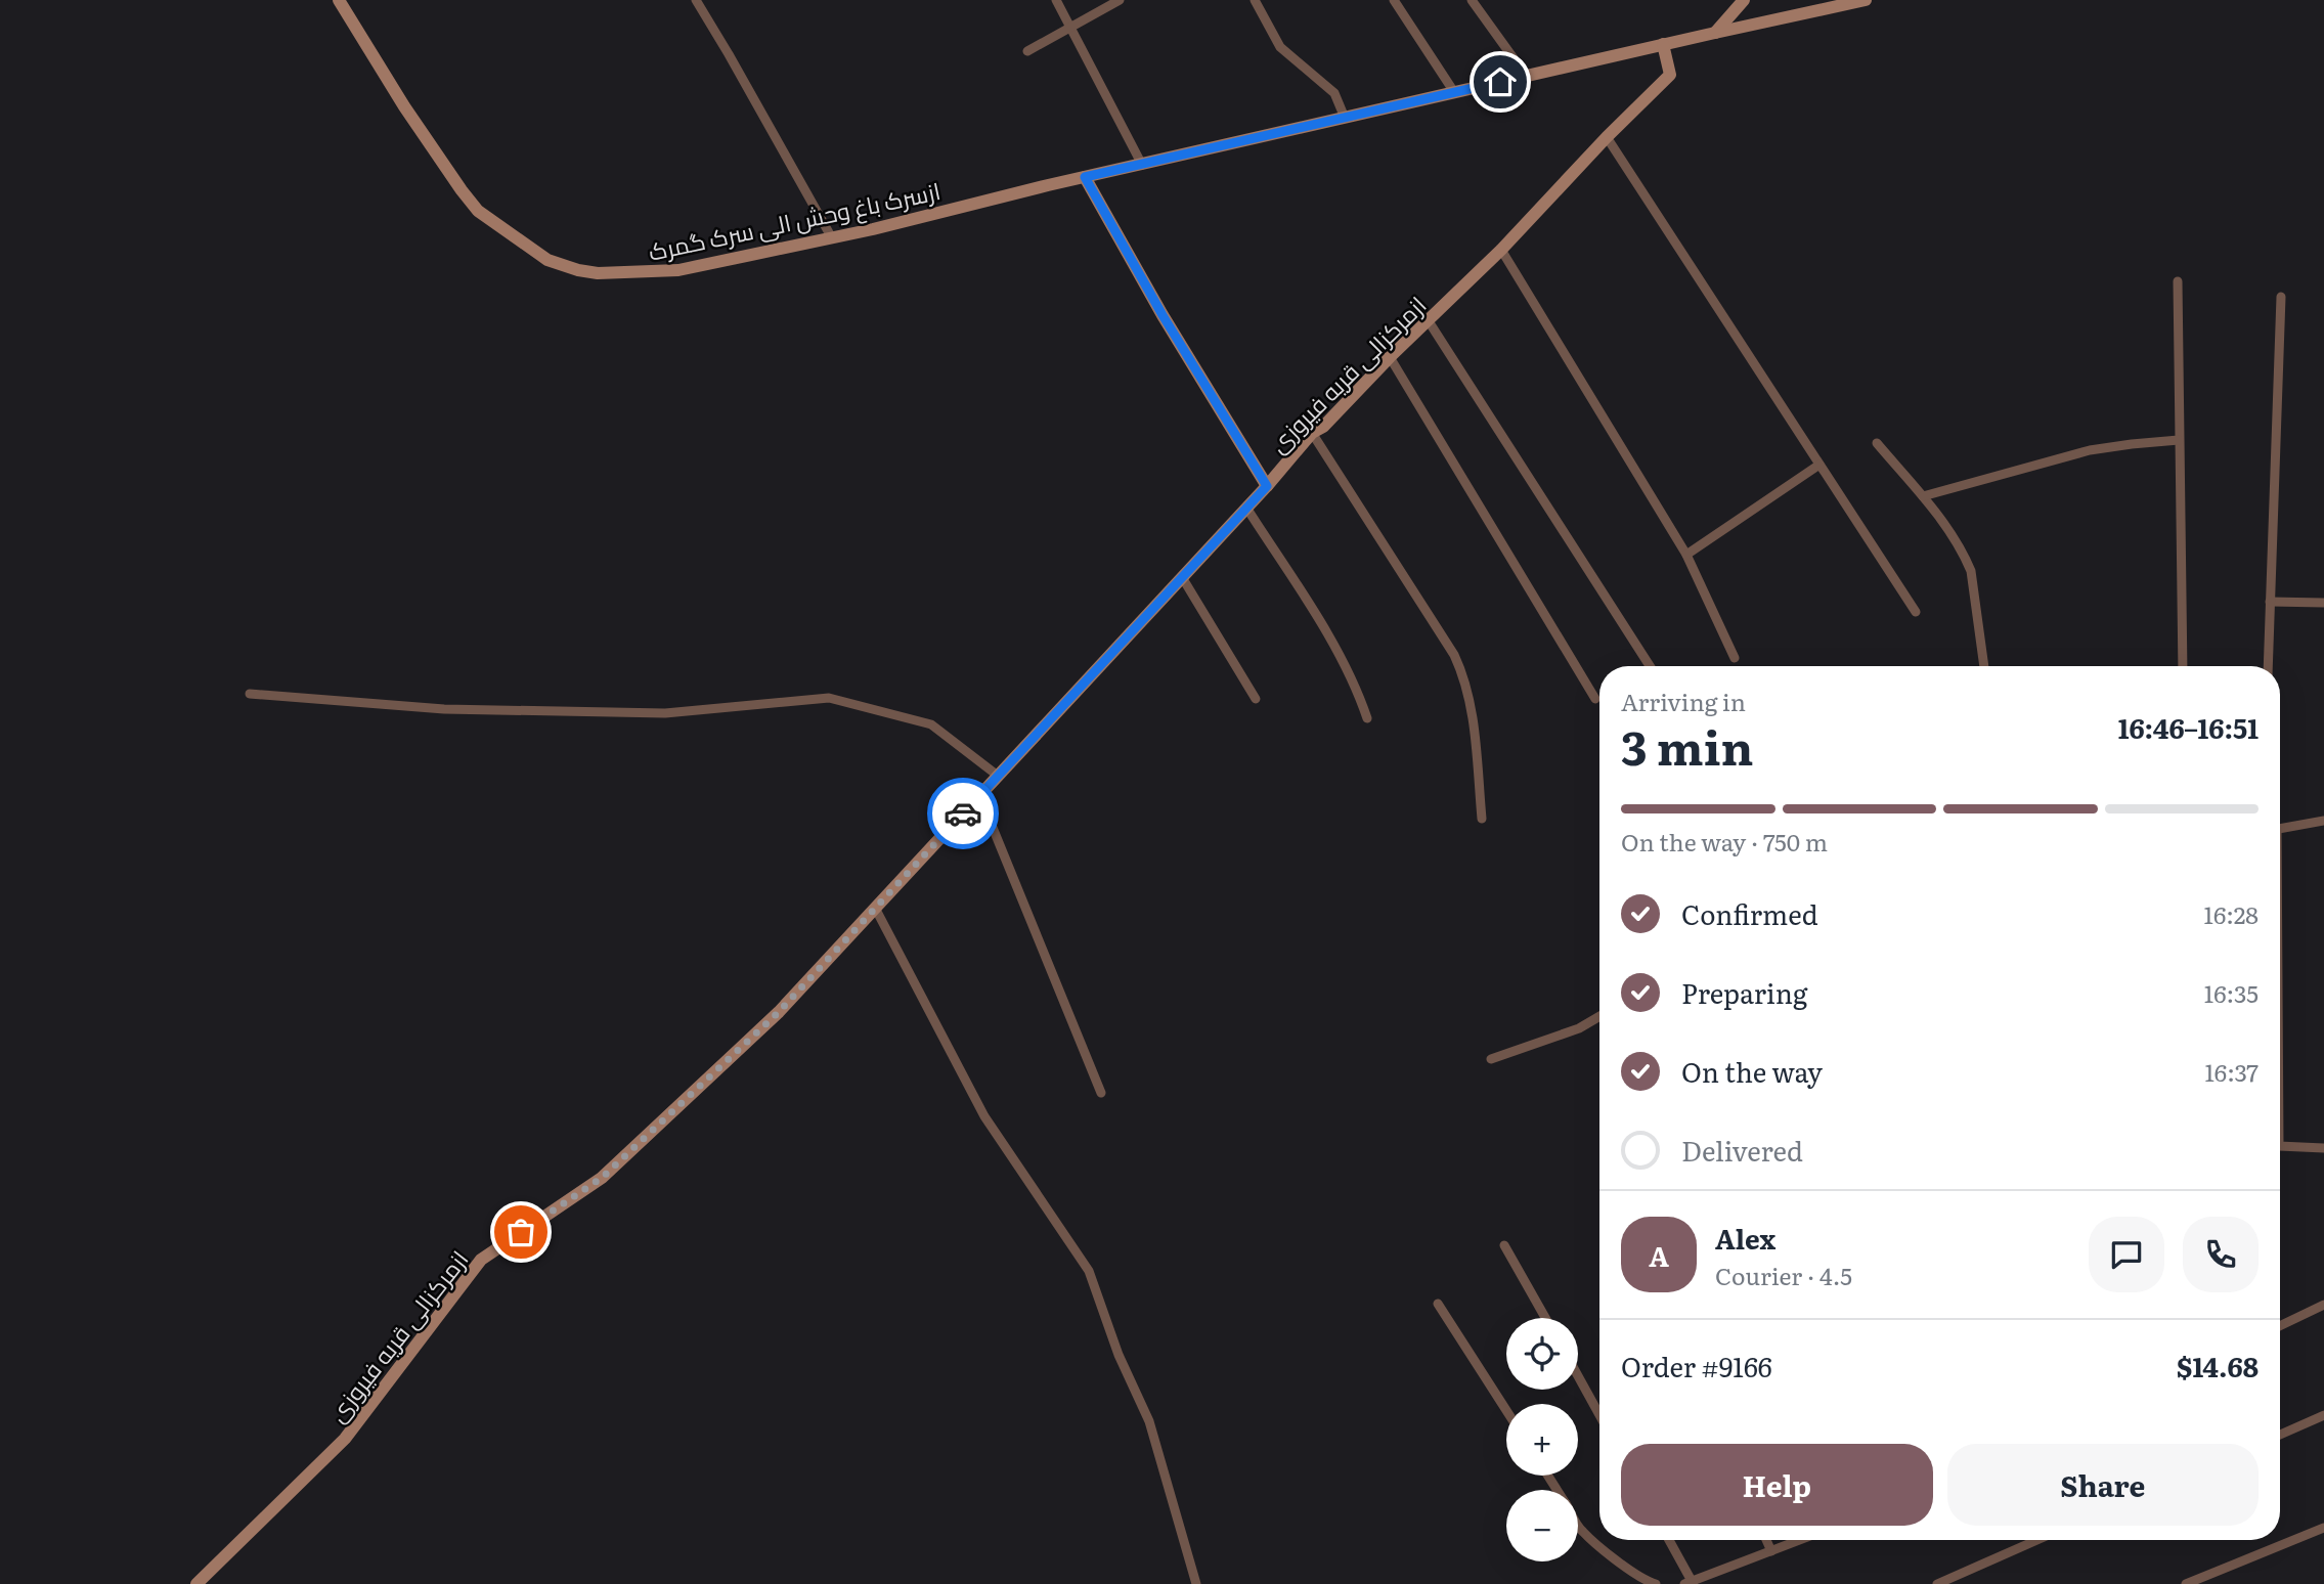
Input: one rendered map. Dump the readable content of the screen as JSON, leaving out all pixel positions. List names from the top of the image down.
{
  "streets": {
    "main road": ["ازسرک باغ وحش الی سرک گمرک", "ازمرکزالی قریه فیروزی"]
  },
  "crossings": [
    ["ازسرک باغ وحش الی سرک گمرک", "ازمرکزالی قریه فیروزی"]
  ],
  "page": {
    "heading": ["3 min", "Arriving in", "16:46–16:51"],
    "panel": [
      "Alex",
      "Courier · 4.5",
      "Order #9166",
      "$14.68"
    ],
    "bar": "On the way · 750 m",
    "list": [
      ["Confirmed", "16:28"],
      ["Preparing", "16:35"],
      ["On the way", "16:37"],
      "Delivered"
    ],
    "round": "A",
    "map_buttons": ["+", "−"],
    "buttons": ["Help", "Share"]
  }
}
